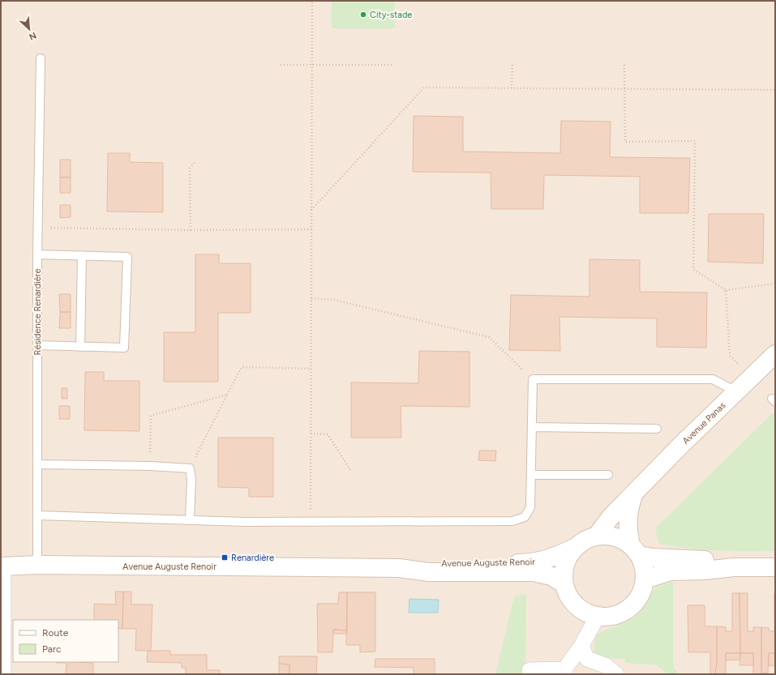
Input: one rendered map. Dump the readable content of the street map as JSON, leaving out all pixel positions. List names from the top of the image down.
{
  "streets": {
    "main road": ["Avenue Panas", "Avenue Auguste Renoir"],
    "lane": ["Résidence Renardière"]
  },
  "crossings": [
    ["Résidence Renardière", "Avenue Auguste Renoir"],
    ["Avenue Panas", "Avenue Auguste Renoir"]
  ],
  "places": {
    "other": ["City-stade"],
    "transit": ["Renardière"]
  },
  "legend": ["Route", "Parc"],
  "north": "bottom right"
}
